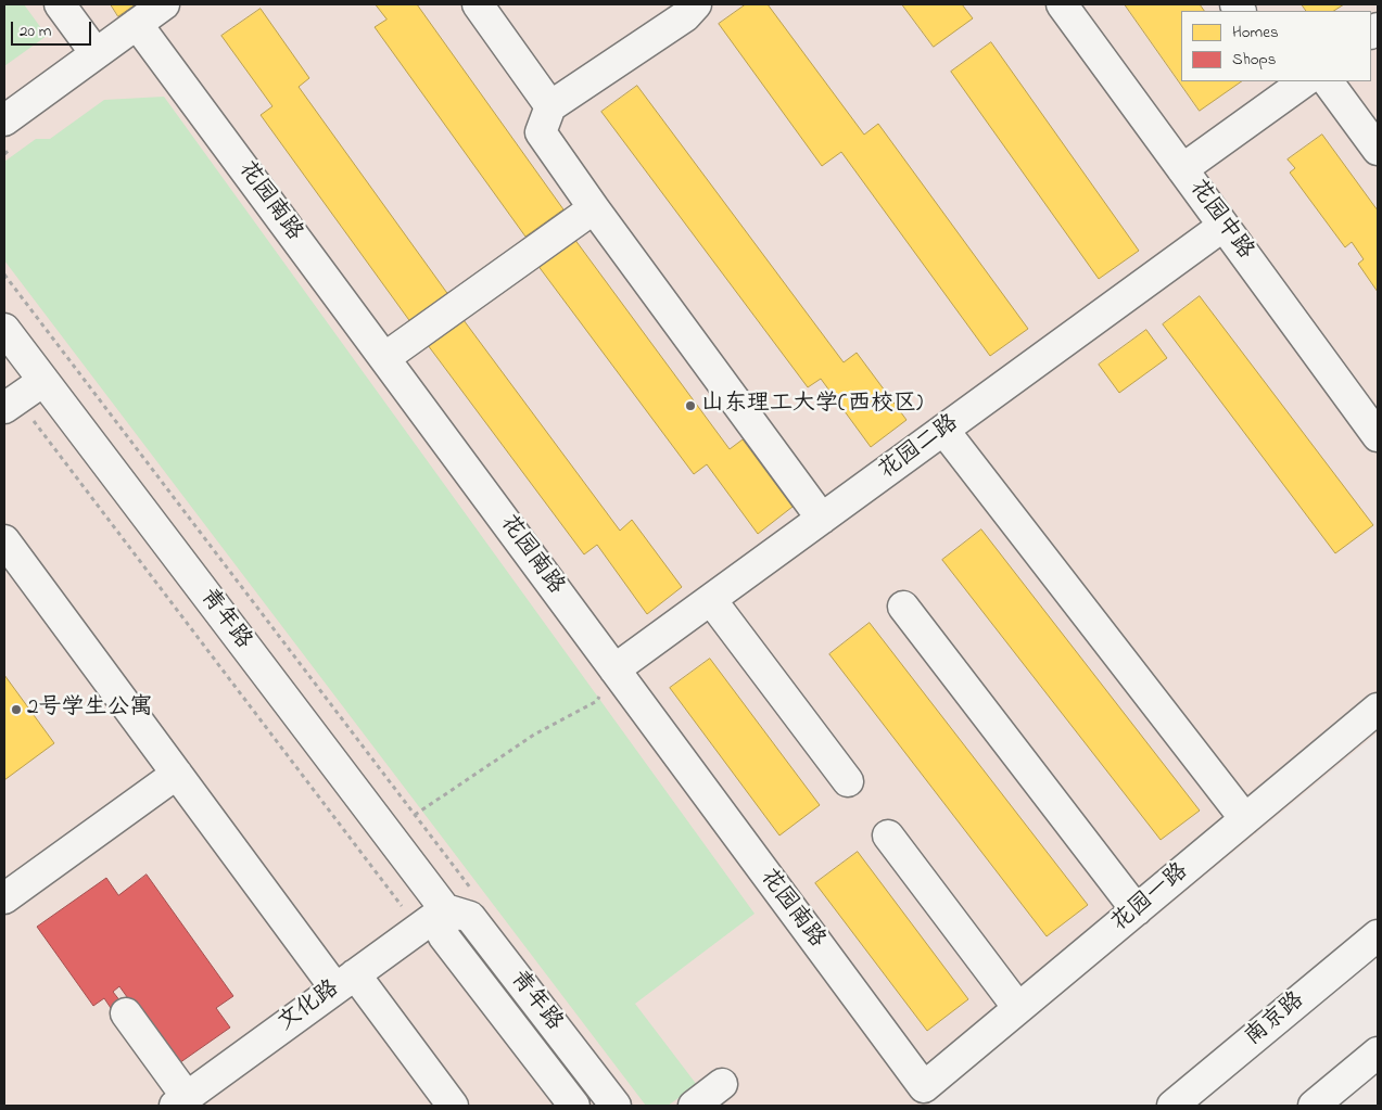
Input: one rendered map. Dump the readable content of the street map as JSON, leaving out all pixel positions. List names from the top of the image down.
{
  "streets": {
    "street": [
      "花园南路",
      "花园中路",
      "花园二路",
      "青年路",
      "花园一路",
      "文化路",
      "南京路"
    ]
  },
  "crossings": [
    ["花园南路", "花园二路"],
    ["花园南路", "花园一路"],
    ["花园中路", "花园二路"],
    ["青年路", "文化路"]
  ],
  "places": ["山东理工大学(西校区)", "2号学生公寓"],
  "legend": ["Homes", "Shops"],
  "scale_bar": "20 m"
}
